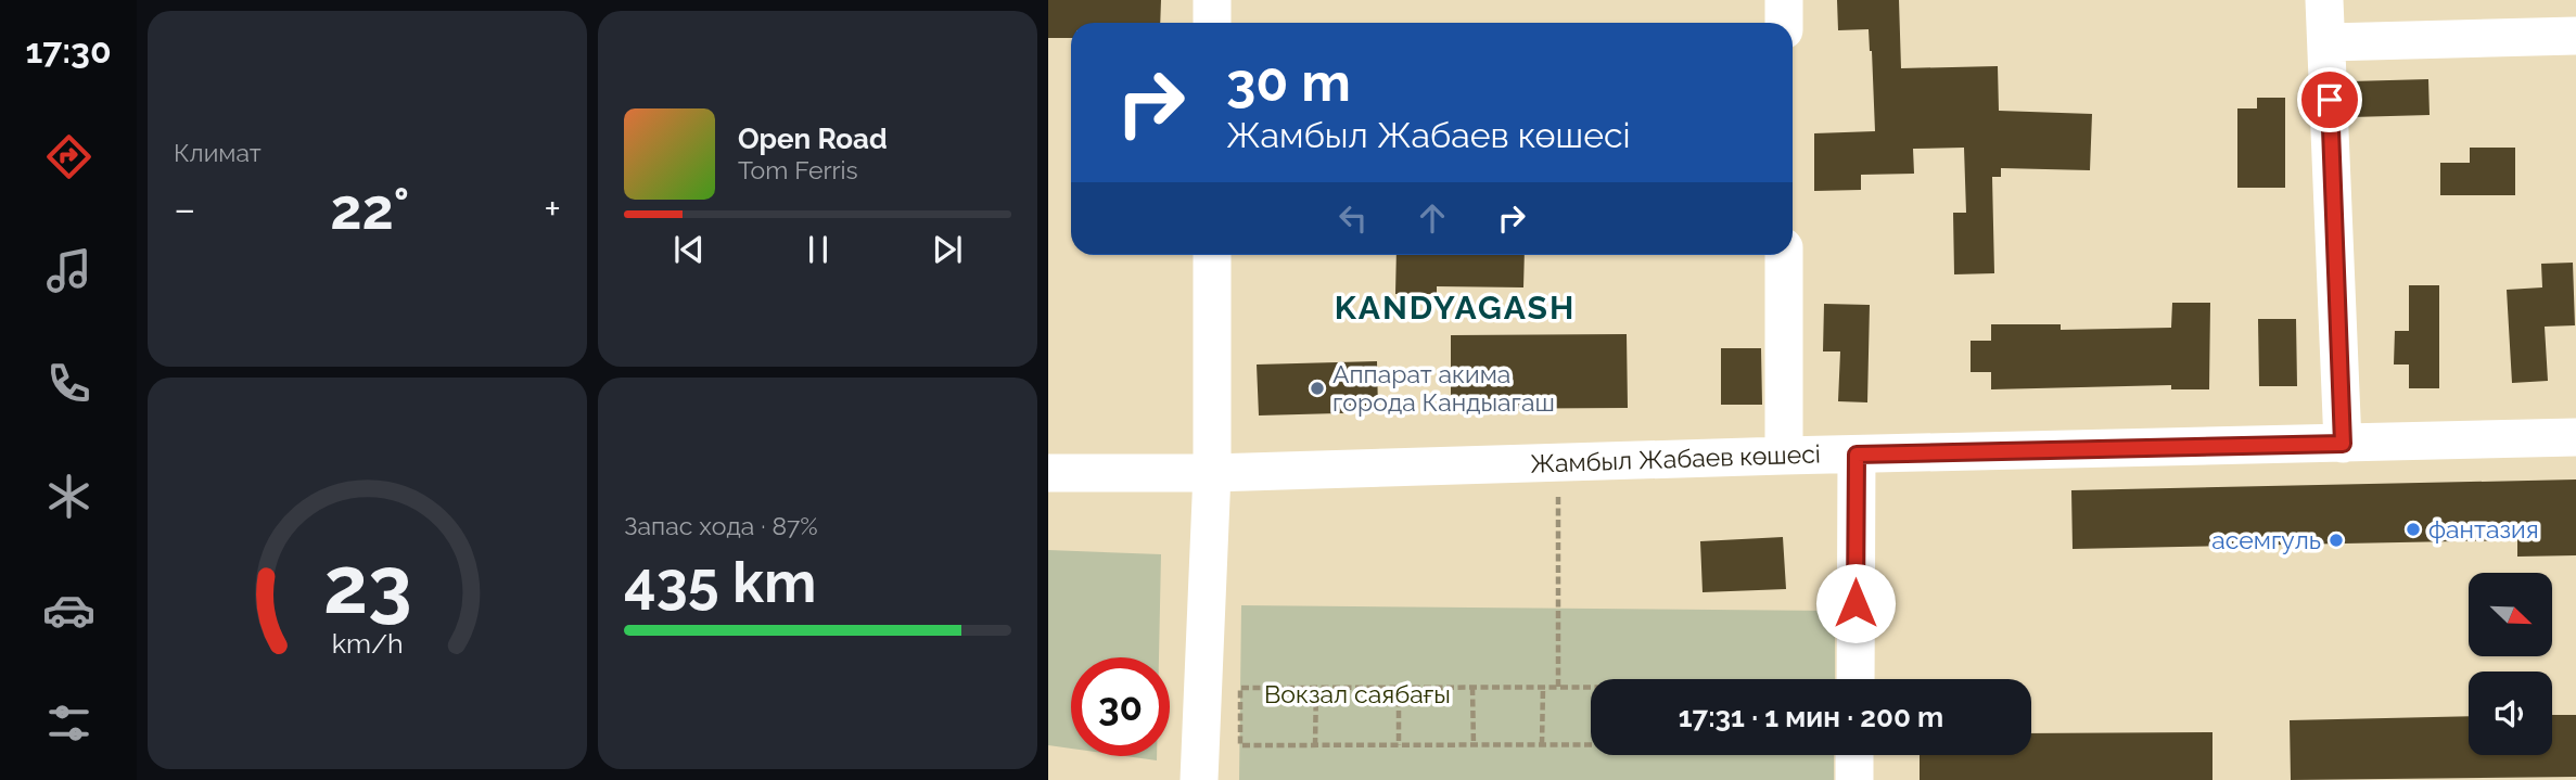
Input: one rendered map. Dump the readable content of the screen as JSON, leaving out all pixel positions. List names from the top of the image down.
{
  "streets": {
    "street": ["Жамбыл Жабаев көшесі"]
  },
  "districts": ["KANDYAGASH"],
  "parks": ["Вокзал саябағы"],
  "places": ["Аппарат акима города Кандыагаш", "фантазия", "асемгуль"],
  "north": "bottom right",
  "page": {
    "tabs": "17:30",
    "tile": [
      "Климат",
      ["Запас хода · 87%", "435 km"]
    ],
    "turn": ["30 m", "Жамбыл Жабаев көшесі"],
    "song": ["Open Road", "Tom Ferris"],
    "heat": ["−", "22°", "+"],
    "limit": "30",
    "trip": "17:31 · 1 мин · 200 m",
    "gauge": ["23", "km/h"]
  }
}
